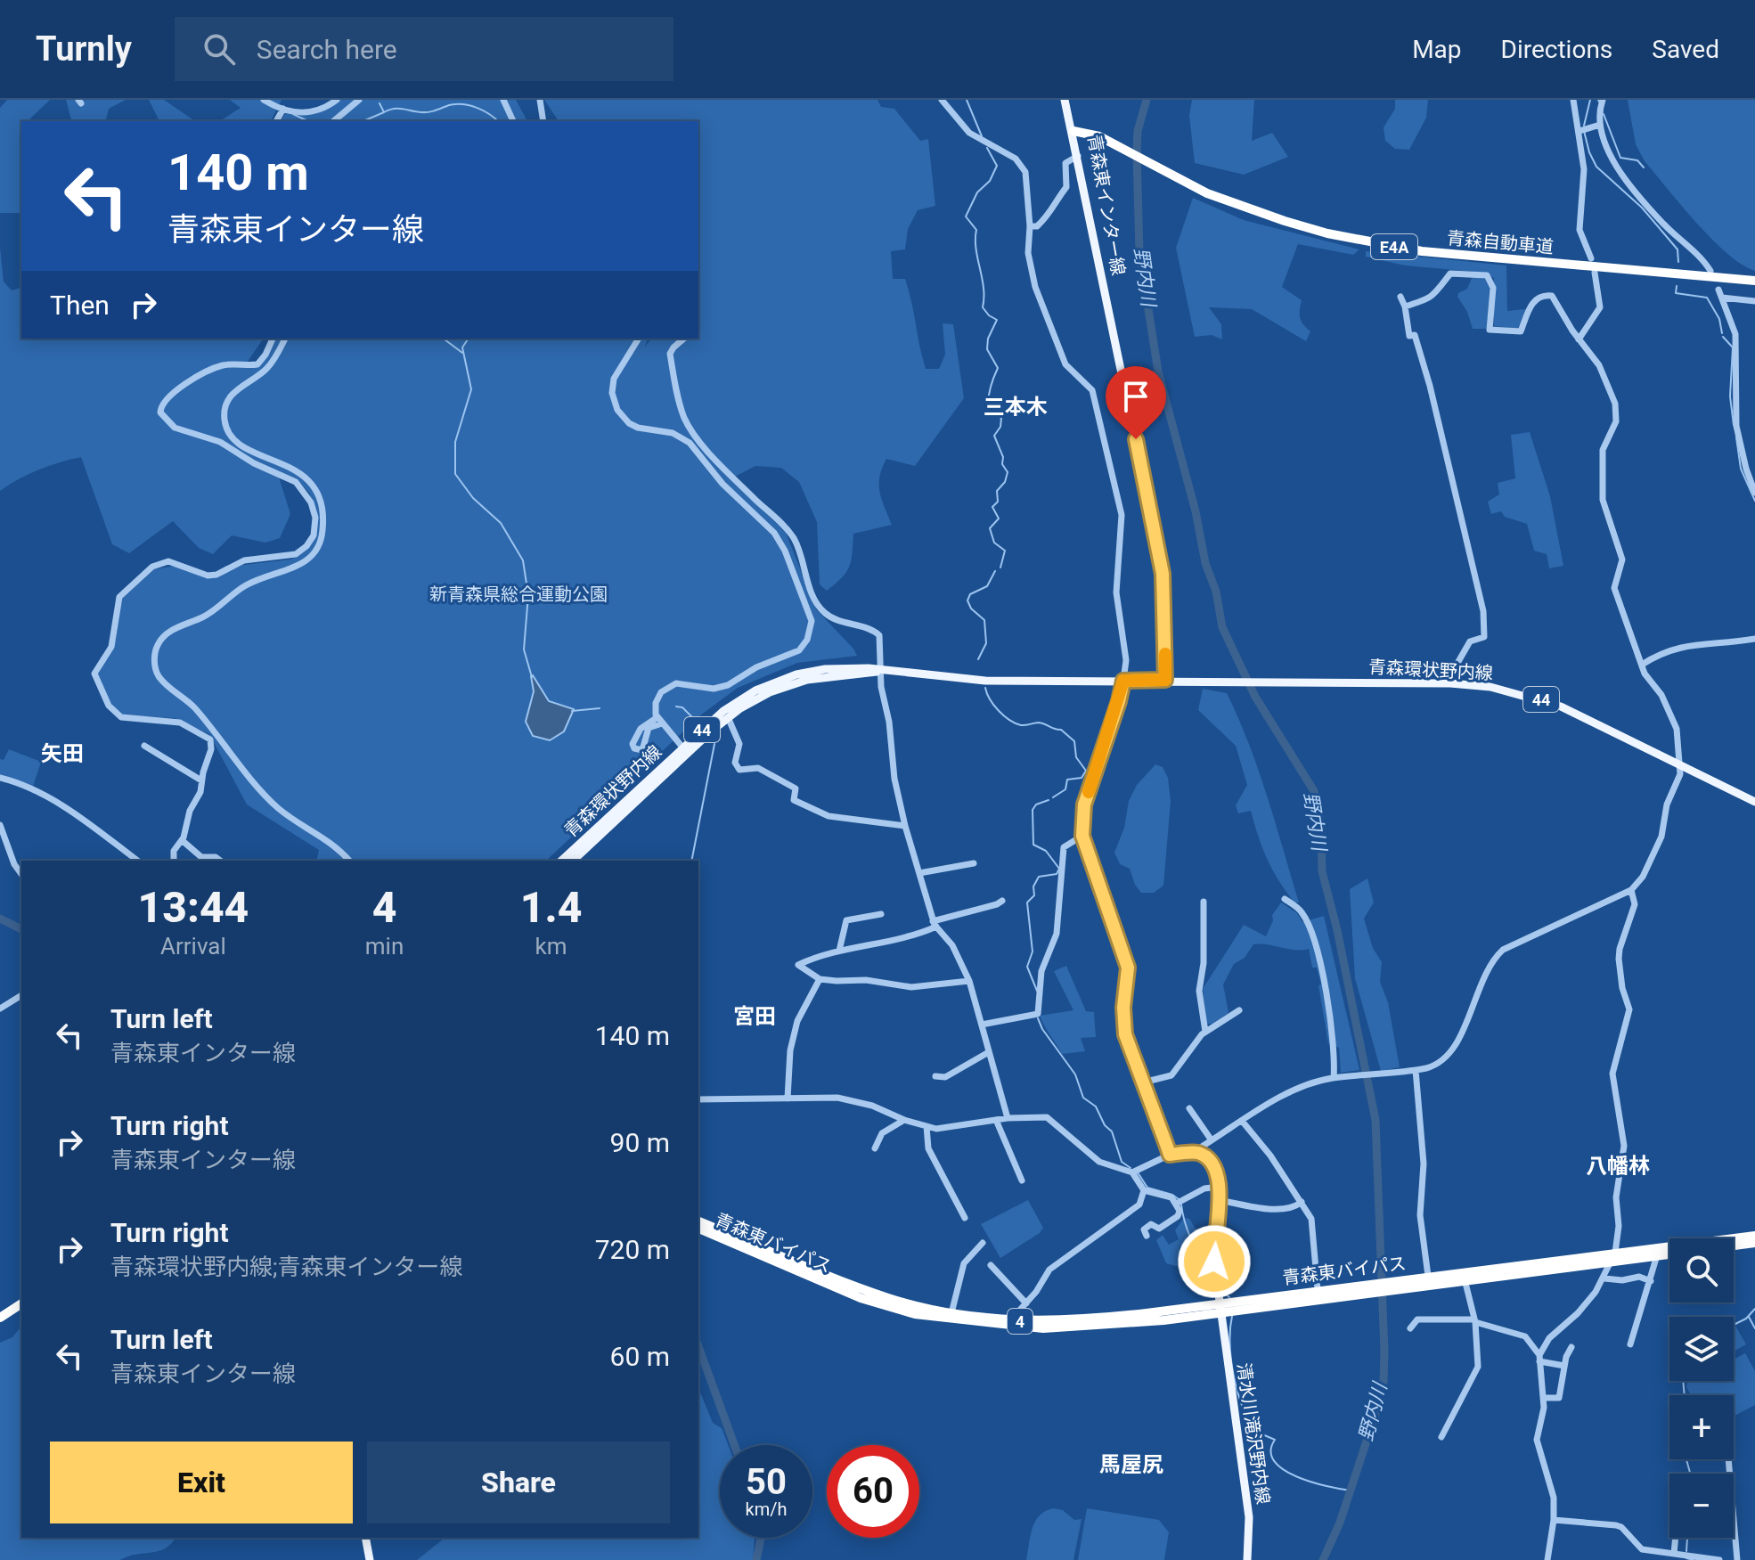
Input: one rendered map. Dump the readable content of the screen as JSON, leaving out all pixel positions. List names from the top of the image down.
{
  "streets": {
    "highway": [
      "青森東インター線",
      "青森自動車道",
      "E4A",
      "青森東バイパス",
      "4"
    ],
    "main road": ["青森環状野内線", "44", "清水川滝沢野内線"]
  },
  "crossings": [
    ["青森東インター線", "青森自動車道"],
    ["青森東インター線", "青森環状野内線"],
    ["青森東インター線", "44"],
    ["青森環状野内線", "44"],
    ["青森東バイパス", "清水川滝沢野内線"]
  ],
  "districts": [
    "三本木",
    "矢田",
    "宮田",
    "八幡林",
    "馬屋尻"
  ],
  "water": ["野内川"],
  "parks": ["新青森県総合運動公園"],
  "page": {
    "header": "Turnly",
    "search": "Search here",
    "nav": ["Map", "Directions", "Saved"],
    "turn": ["140 m", "青森東インター線"],
    "then": "Then",
    "eta": [
      "13:44",
      "Arrival",
      "4",
      "min",
      "1.4",
      "km"
    ],
    "list": [
      {
        "name": "Turn left",
        "note": "青森東インター線",
        "value": "140 m"
      },
      {
        "name": "Turn right",
        "note": "青森東インター線",
        "value": "90 m"
      },
      {
        "name": "Turn right",
        "note": "青森環状野内線;青森東インター線",
        "value": "720 m"
      },
      {
        "name": "Turn left",
        "note": "青森東インター線",
        "value": "60 m"
      }
    ],
    "map_buttons": ["+", "−"],
    "buttons": ["Exit", "Share"],
    "speed": "50 km/h",
    "limit": "60"
  }
}
